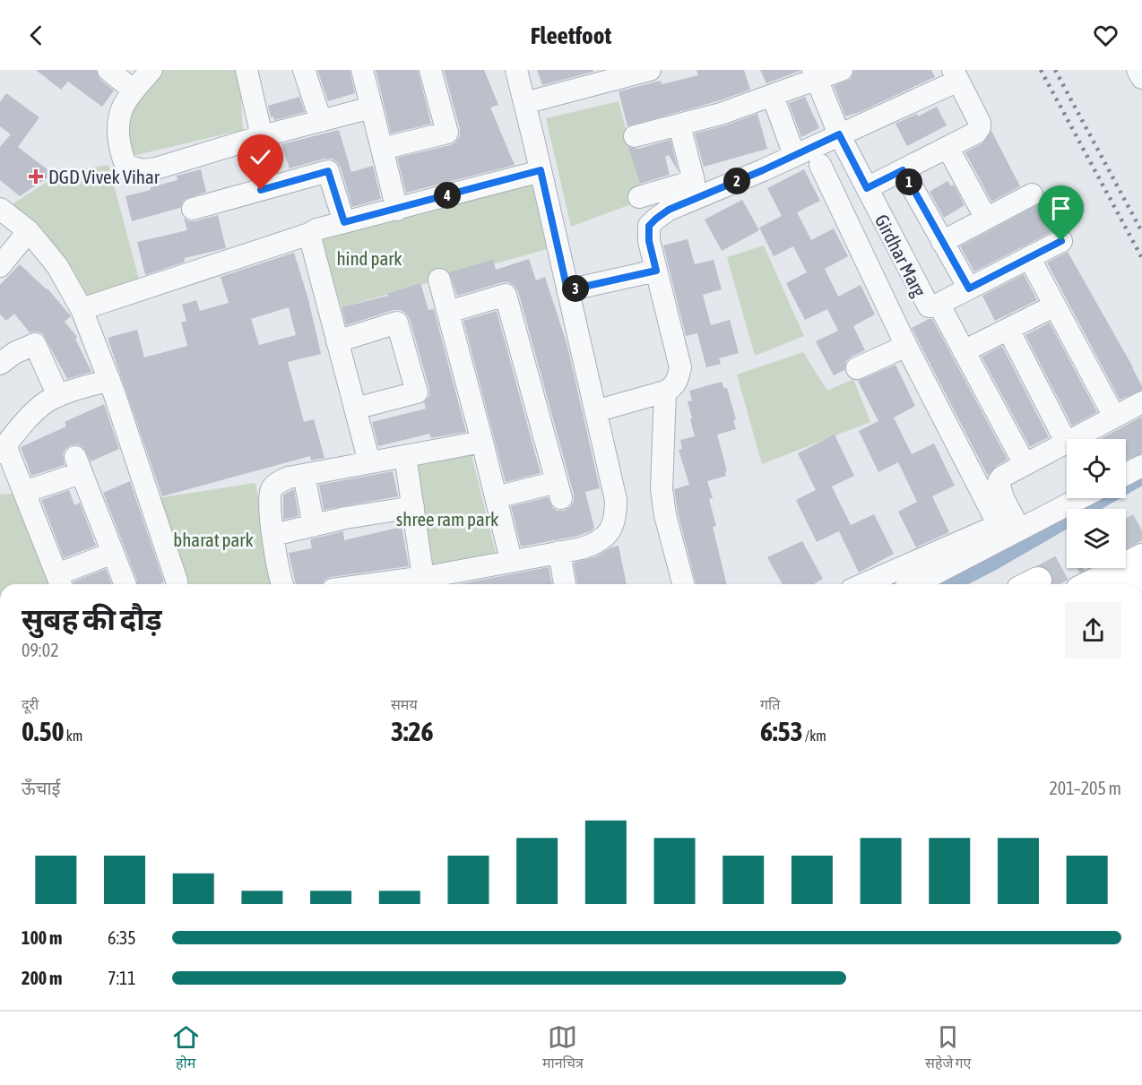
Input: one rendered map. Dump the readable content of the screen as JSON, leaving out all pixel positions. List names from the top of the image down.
{
  "streets": {
    "street": ["Girdhar Marg"]
  },
  "parks": ["hind park", "shree ram park", "bharat park"],
  "places": {
    "health": ["DGD Vivek Vihar"]
  },
  "page": {
    "header": "Fleetfoot",
    "pins": [
      "2",
      "1",
      "4",
      "3"
    ],
    "heading": ["सुबह की दौड़", "09:02"],
    "stats": [
      ["दूरी", "0.50 km"],
      ["समय", "3:26"],
      ["गति", "6:53 /km"]
    ],
    "chart": ["ऊँचाई", "201–205 m"],
    "list": [
      {
        "name": "100 m",
        "note": "6:35"
      },
      {
        "name": "200 m",
        "note": "7:11"
      }
    ],
    "tabs": ["होम", "मानचित्र", "सहेजे गए"]
  }
}
